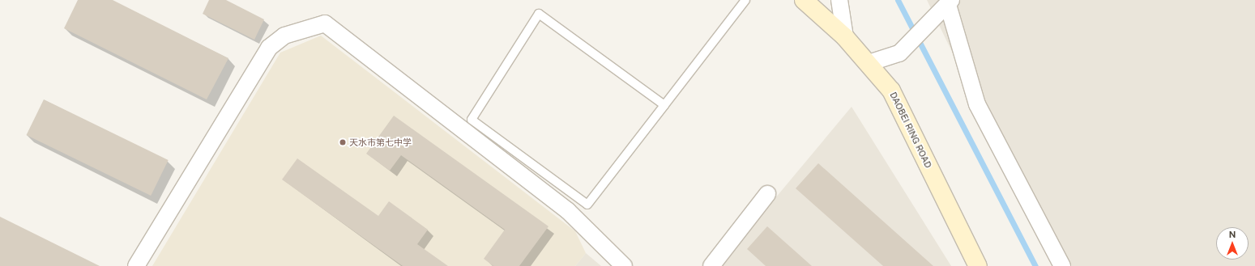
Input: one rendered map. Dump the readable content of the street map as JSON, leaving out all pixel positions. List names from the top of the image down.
{
  "streets": {
    "street": ["DAOBEI RING ROAD"]
  },
  "places": ["天水市第七中学"],
  "north": "top"
}
